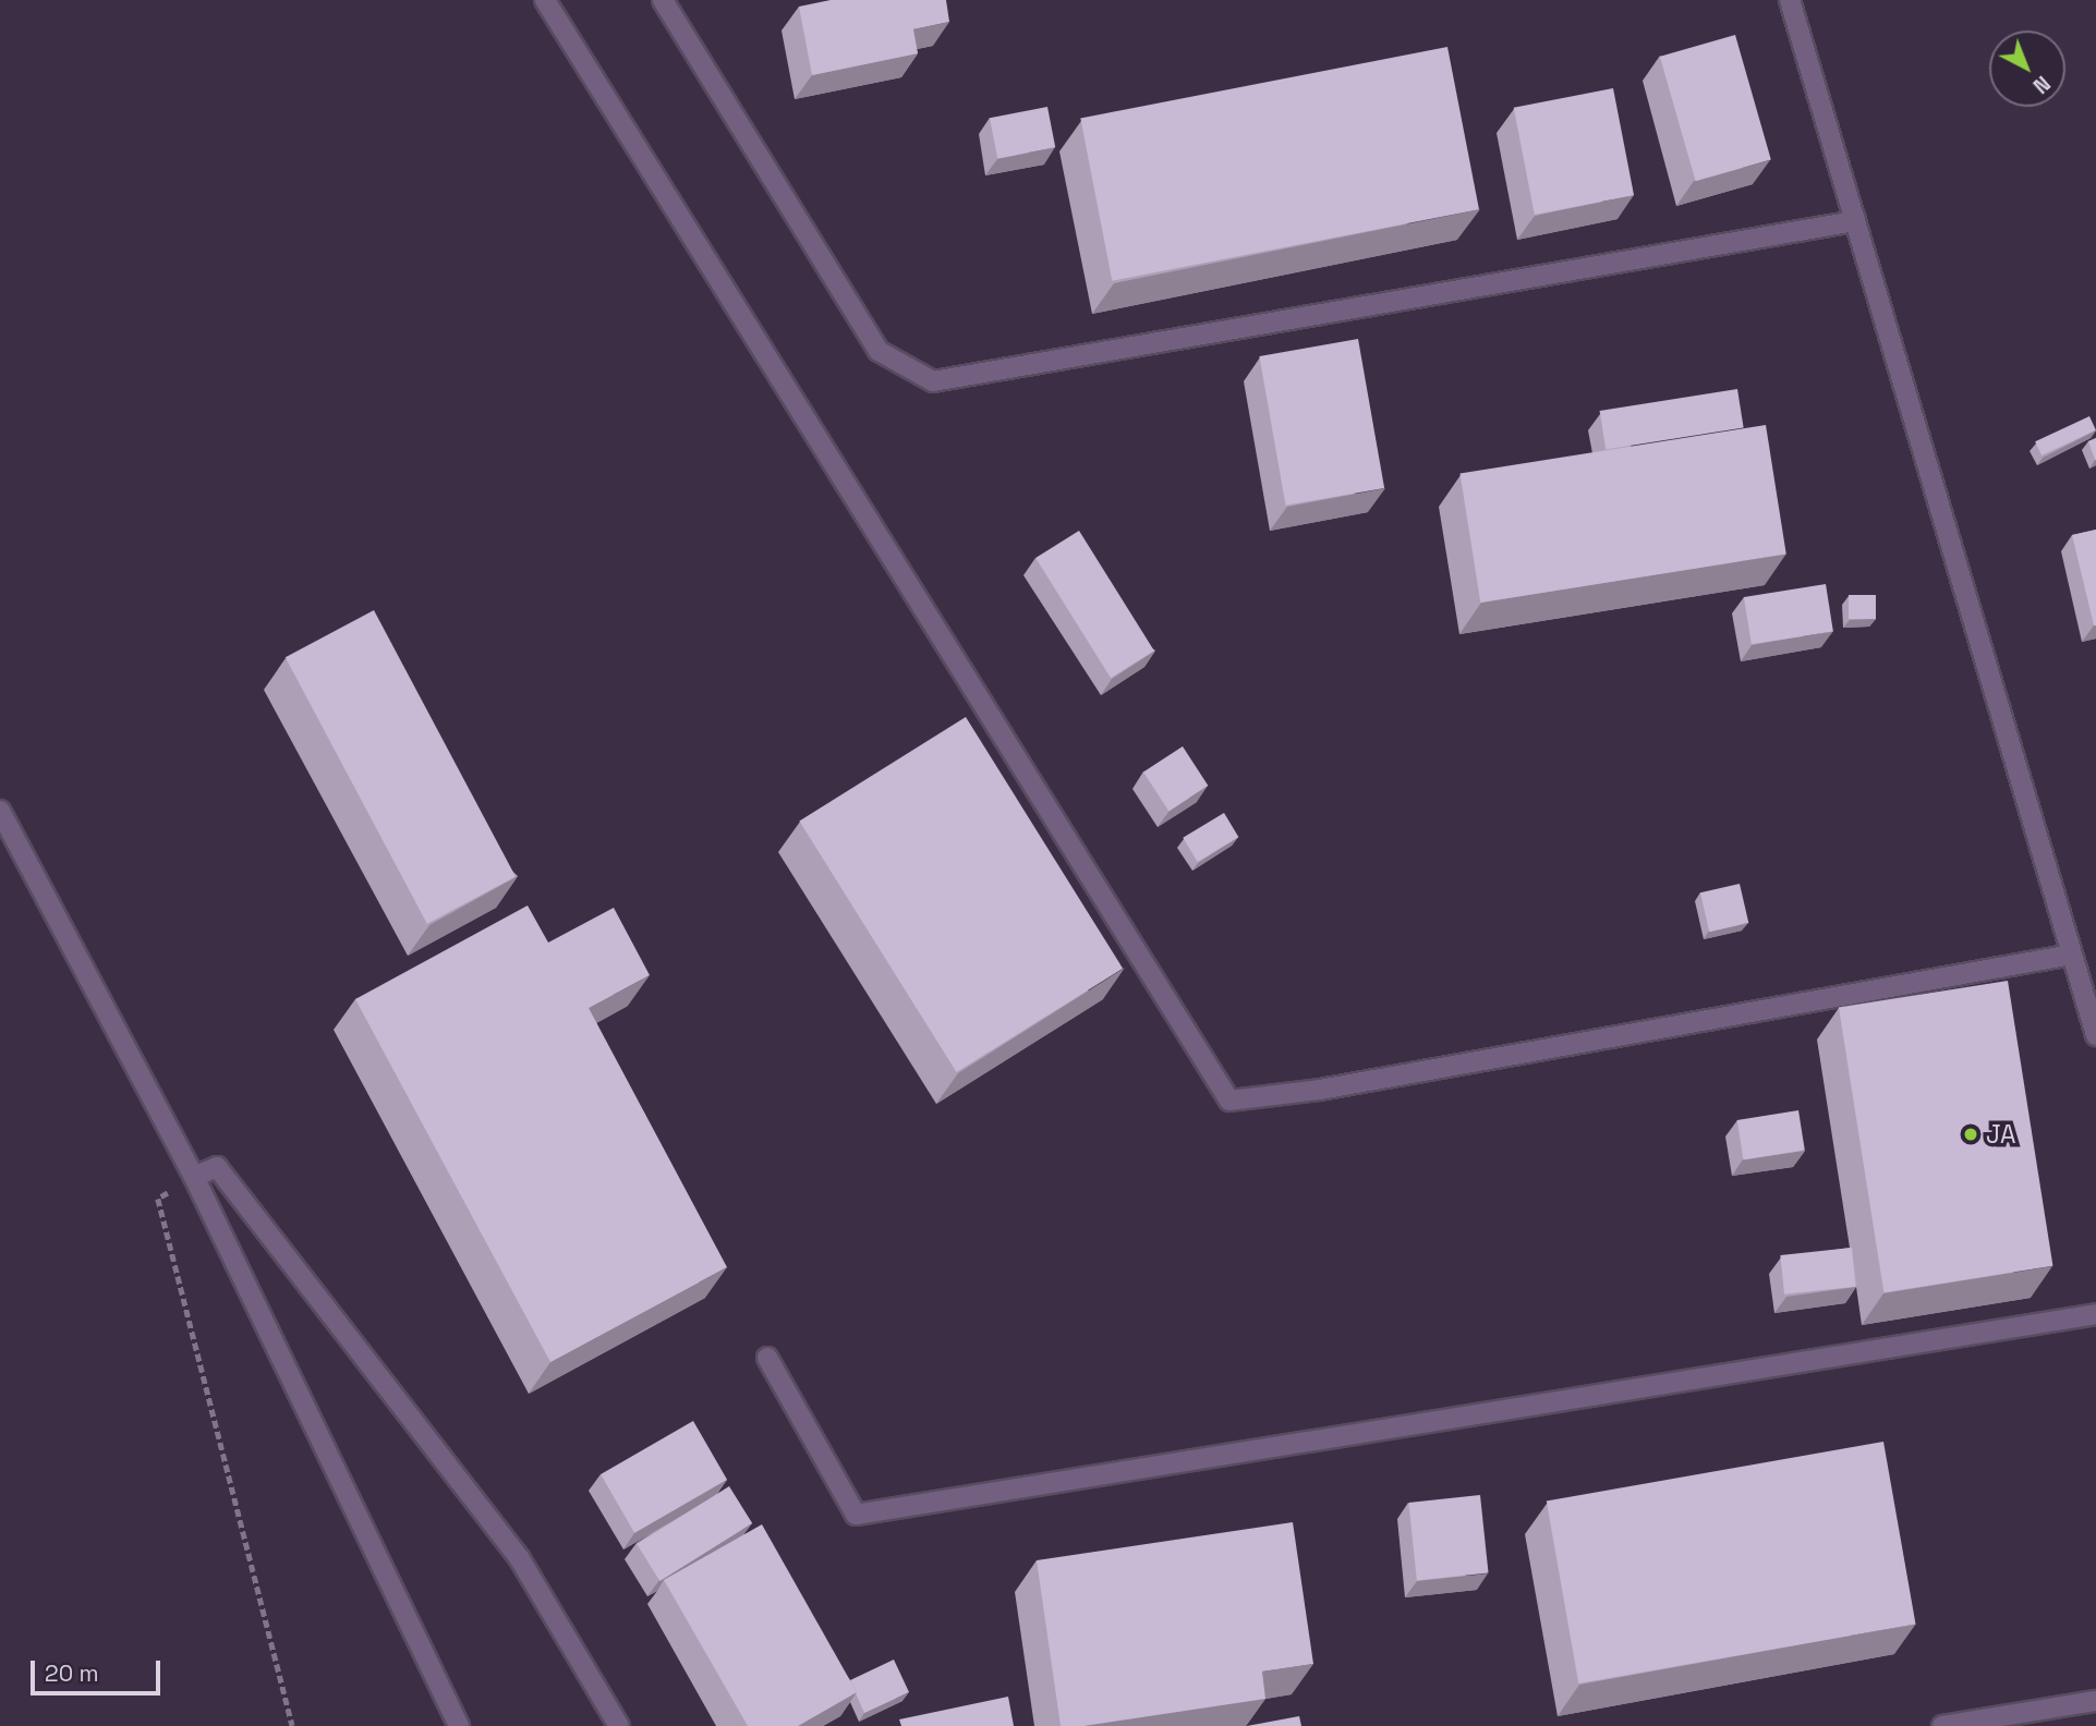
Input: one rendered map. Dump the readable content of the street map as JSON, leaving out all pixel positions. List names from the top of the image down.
{
  "places": ["JA"],
  "scale_bar": "20 m",
  "north": "bottom right"
}
